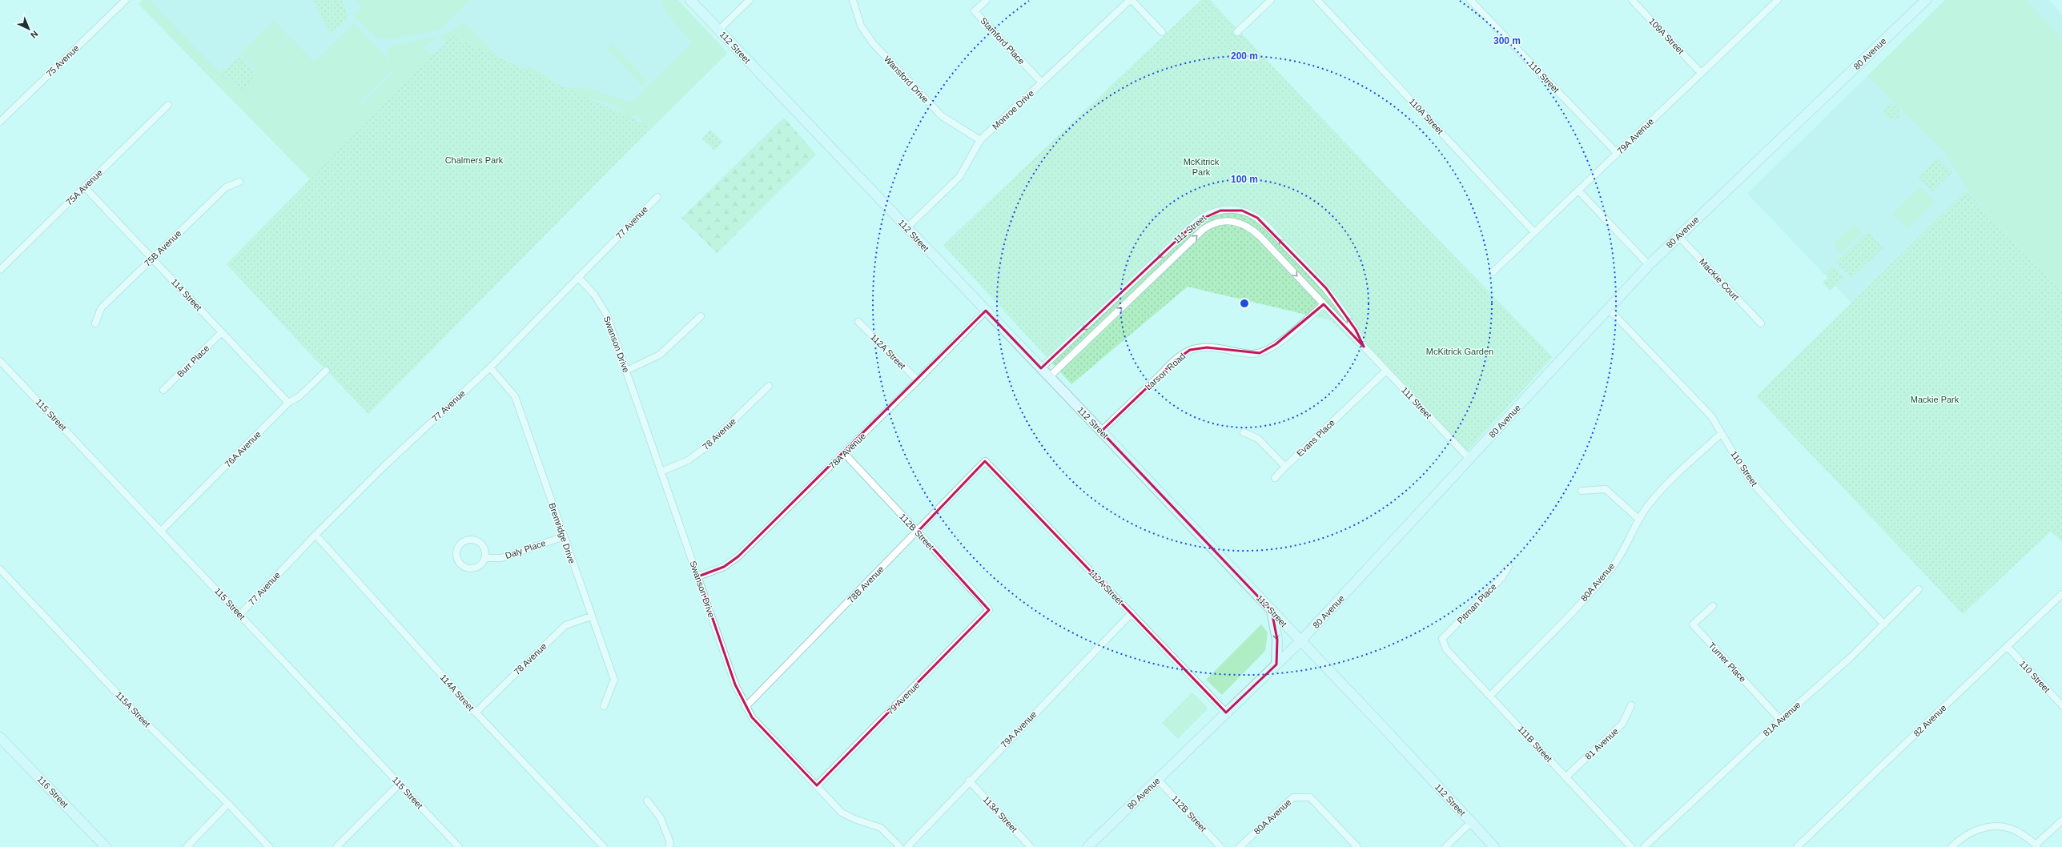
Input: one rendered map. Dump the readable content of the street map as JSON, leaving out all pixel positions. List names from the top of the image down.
{
  "streets": {
    "street": [
      "109A Street",
      "Stamford Place",
      "112 Street",
      "80 Avenue",
      "75 Avenue",
      "110 Street",
      "Wansford Drive",
      "Monroe Drive",
      "110A Street",
      "79A Avenue",
      "75A Avenue",
      "77 Avenue",
      "111 Street",
      "75B Avenue",
      "MacKie Court",
      "114 Street",
      "Swanson Drive",
      "112A Street",
      "Burr Place",
      "Larson Road",
      "115 Street",
      "78 Avenue",
      "Evans Place",
      "76A Avenue",
      "78A Avenue",
      "112B Street",
      "Bremridge Drive",
      "Daly Place",
      "80A Avenue",
      "78B Avenue",
      "Pitman Place",
      "Turner Place",
      "114A Street",
      "79 Avenue",
      "115A Street",
      "81A Avenue",
      "82 Avenue",
      "111B Street",
      "81 Avenue",
      "116 Street",
      "113A Street"
    ]
  },
  "crossings": [
    ["109A Street", "79A Avenue"],
    ["Stamford Place", "Monroe Drive"],
    ["112 Street", "80 Avenue"],
    ["112 Street", "Monroe Drive"],
    ["112 Street", "111 Street"],
    ["112 Street", "Larson Road"],
    ["112 Street", "78A Avenue"],
    ["80 Avenue", "110 Street"],
    ["80 Avenue", "111 Street"],
    ["80 Avenue", "MacKie Court"],
    ["80 Avenue", "112A Street"],
    ["80 Avenue", "112B Street"],
    ["110 Street", "79A Avenue"],
    ["110 Street", "80A Avenue"],
    ["110 Street", "81A Avenue"],
    ["110 Street", "82 Avenue"],
    ["Wansford Drive", "Monroe Drive"],
    ["110A Street", "79A Avenue"],
    ["79A Avenue", "112A Street"],
    ["79A Avenue", "113A Street"],
    ["75A Avenue", "114 Street"],
    ["77 Avenue", "Swanson Drive"],
    ["77 Avenue", "115 Street"],
    ["77 Avenue", "Bremridge Drive"],
    ["77 Avenue", "114A Street"],
    ["111 Street", "Larson Road"],
    ["111 Street", "Evans Place"],
    ["75B Avenue", "114 Street"],
    ["114 Street", "Burr Place"],
    ["114 Street", "76A Avenue"],
    ["Swanson Drive", "78 Avenue"],
    ["Swanson Drive", "78A Avenue"],
    ["Swanson Drive", "78B Avenue"],
    ["Swanson Drive", "79 Avenue"],
    ["112A Street", "78A Avenue"],
    ["112A Street", "78B Avenue"],
    ["115 Street", "76A Avenue"],
    ["78 Avenue", "Bremridge Drive"],
    ["78 Avenue", "114A Street"],
    ["78A Avenue", "112B Street"],
    ["112B Street", "78B Avenue"],
    ["112B Street", "79 Avenue"],
    ["Bremridge Drive", "Daly Place"],
    ["80A Avenue", "111B Street"],
    ["Pitman Place", "111B Street"],
    ["Turner Place", "81A Avenue"],
    ["111B Street", "81 Avenue"]
  ],
  "parks": [
    "Chalmers Park",
    "McKitrick Park",
    "McKitrick Garden",
    "Mackie Park"
  ],
  "north": "bottom right",
  "rings": ["300 m", "200 m", "100 m"]
}
